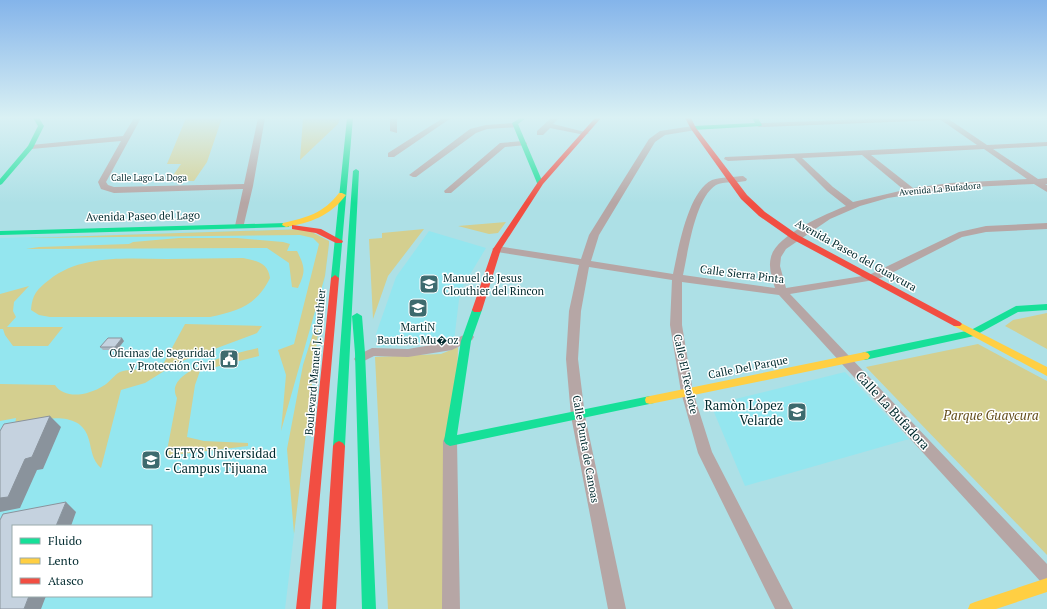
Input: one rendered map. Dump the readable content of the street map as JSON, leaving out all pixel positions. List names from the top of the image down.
{
  "streets": {
    "main road": [
      "Avenida Paseo del Lago",
      "Avenida Paseo del Guaycura",
      "Boulevard Manuel J. Clouthier",
      "Calle Del Parque"
    ],
    "street": [
      "Calle Lago La Doga",
      "Avenida La Bufadora",
      "Calle Sierra Pinta",
      "Calle El Tecolote",
      "Calle La Bufadora",
      "Calle Punta de Canoas"
    ]
  },
  "crossings": [
    ["Avenida La Bufadora", "Avenida Paseo del Guaycura"],
    ["Avenida La Bufadora", "Calle La Bufadora"],
    ["Avenida Paseo del Guaycura", "Calle Sierra Pinta"],
    ["Avenida Paseo del Guaycura", "Calle Del Parque"],
    ["Avenida Paseo del Guaycura", "Calle El Tecolote"],
    ["Avenida Paseo del Guaycura", "Calle La Bufadora"],
    ["Calle Sierra Pinta", "Calle El Tecolote"],
    ["Calle Sierra Pinta", "Calle La Bufadora"],
    ["Calle Sierra Pinta", "Calle Punta de Canoas"],
    ["Calle Del Parque", "Calle El Tecolote"],
    ["Calle Del Parque", "Calle La Bufadora"],
    ["Calle Del Parque", "Calle Punta de Canoas"]
  ],
  "parks": ["Parque Guaycura"],
  "places": {
    "school or university": [
      "Manuel de Jesus Clouthier del Rincon",
      "MartiN Bautista Mu�oz",
      "Ramòn Lòpez Velarde",
      "CETYS Universidad - Campus Tijuana"
    ],
    "public building": ["Oficinas de Seguridad y Protección Civil"]
  },
  "legend": ["Fluido", "Lento", "Atasco"]
}
